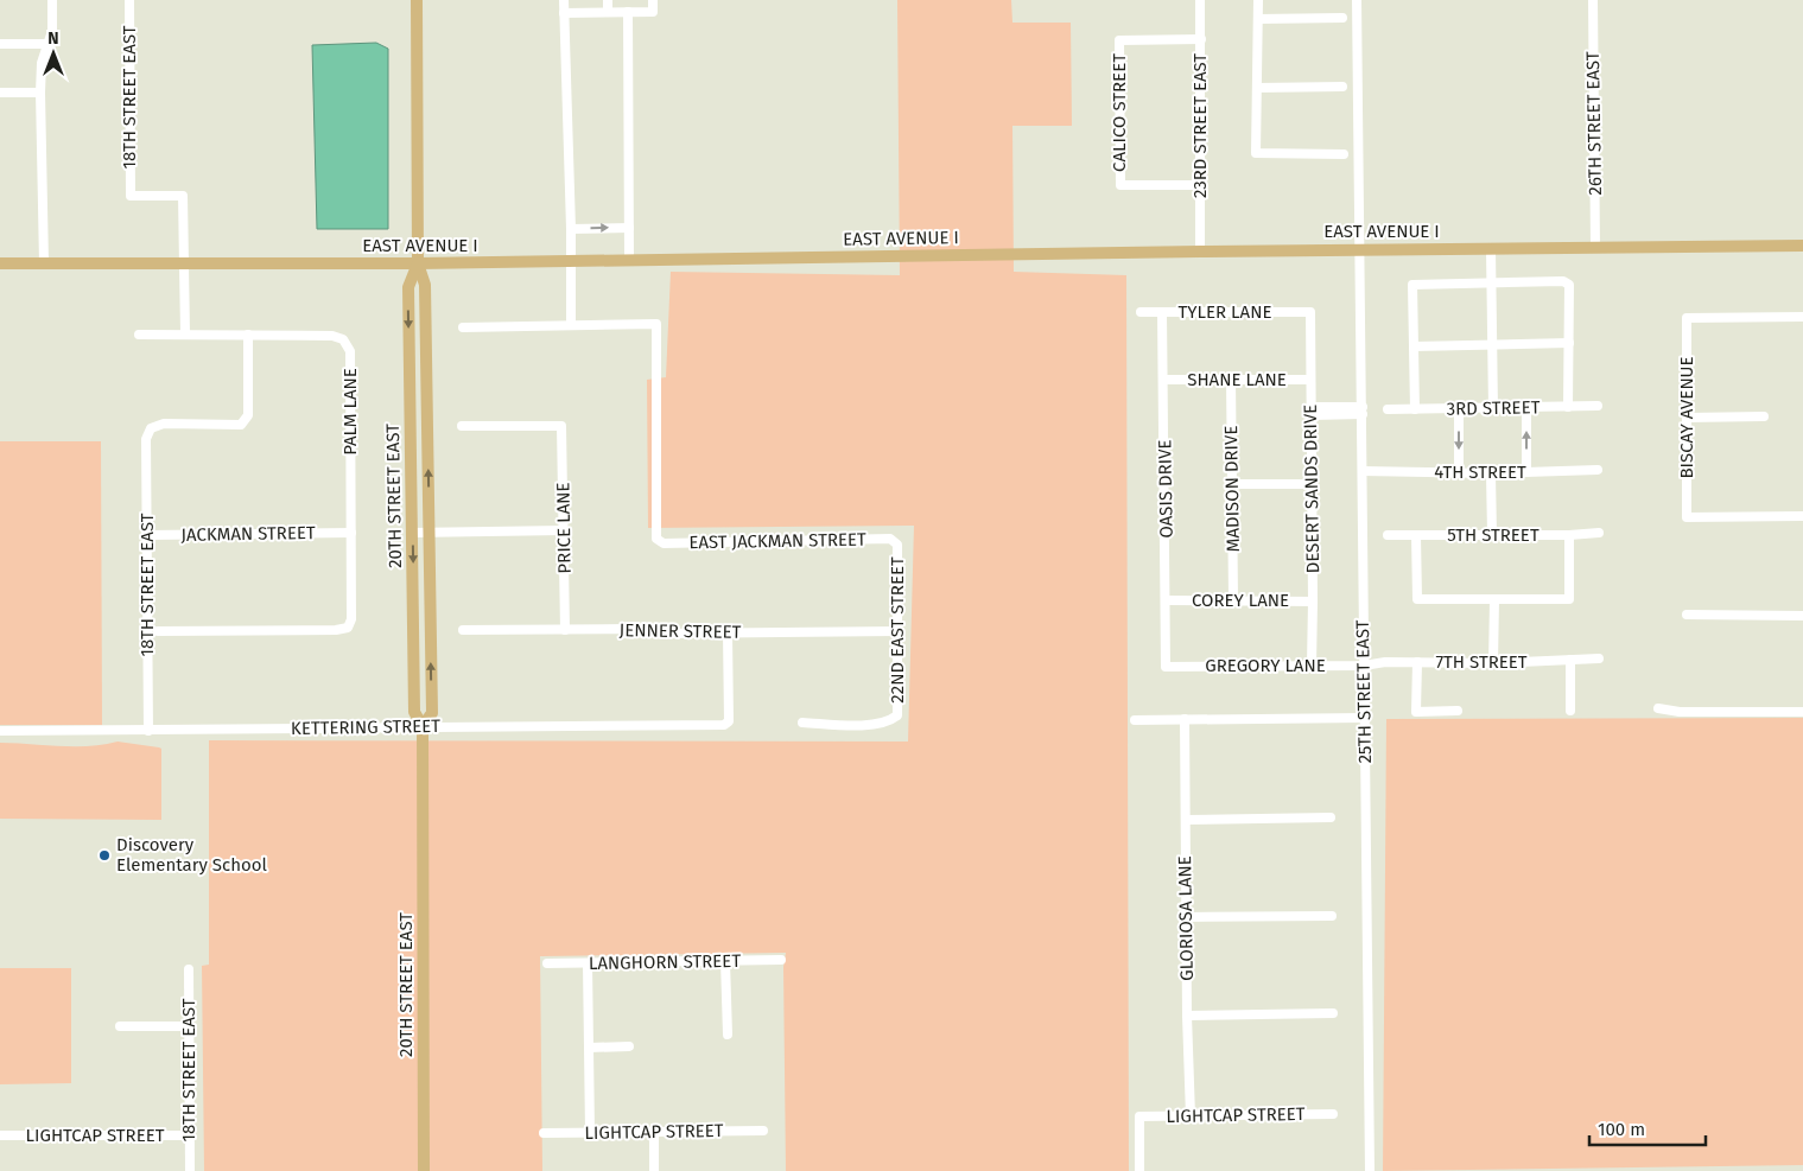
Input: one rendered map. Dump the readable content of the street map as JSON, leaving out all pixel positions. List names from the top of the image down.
{
  "streets": {
    "main road": ["EAST AVENUE I", "20TH STREET EAST"],
    "street": [
      "18TH STREET EAST",
      "CALICO STREET",
      "26TH STREET EAST",
      "23RD STREET EAST",
      "TYLER LANE",
      "SHANE LANE",
      "3RD STREET",
      "PALM LANE",
      "BISCAY AVENUE",
      "4TH STREET",
      "OASIS DRIVE",
      "MADISON DRIVE",
      "DESERT SANDS DRIVE",
      "PRICE LANE",
      "JACKMAN STREET",
      "5TH STREET",
      "EAST JACKMAN STREET",
      "COREY LANE",
      "22ND EAST STREET",
      "JENNER STREET",
      "7TH STREET",
      "GREGORY LANE",
      "25TH STREET EAST",
      "KETTERING STREET",
      "GLORIOSA LANE",
      "LANGHORN STREET",
      "LIGHTCAP STREET"
    ]
  },
  "crossings": [
    ["18TH STREET EAST", "EAST AVENUE I"],
    ["18TH STREET EAST", "PALM LANE"],
    ["18TH STREET EAST", "JACKMAN STREET"],
    ["18TH STREET EAST", "KETTERING STREET"],
    ["18TH STREET EAST", "LIGHTCAP STREET"],
    ["CALICO STREET", "23RD STREET EAST"],
    ["26TH STREET EAST", "EAST AVENUE I"],
    ["23RD STREET EAST", "EAST AVENUE I"],
    ["EAST AVENUE I", "20TH STREET EAST"],
    ["EAST AVENUE I", "25TH STREET EAST"],
    ["TYLER LANE", "OASIS DRIVE"],
    ["TYLER LANE", "DESERT SANDS DRIVE"],
    ["SHANE LANE", "OASIS DRIVE"],
    ["SHANE LANE", "MADISON DRIVE"],
    ["SHANE LANE", "DESERT SANDS DRIVE"],
    ["PALM LANE", "JACKMAN STREET"],
    ["4TH STREET", "25TH STREET EAST"],
    ["OASIS DRIVE", "COREY LANE"],
    ["OASIS DRIVE", "GREGORY LANE"],
    ["MADISON DRIVE", "COREY LANE"],
    ["DESERT SANDS DRIVE", "COREY LANE"],
    ["DESERT SANDS DRIVE", "GREGORY LANE"],
    ["20TH STREET EAST", "KETTERING STREET"],
    ["PRICE LANE", "JENNER STREET"],
    ["EAST JACKMAN STREET", "22ND EAST STREET"],
    ["22ND EAST STREET", "JENNER STREET"],
    ["JENNER STREET", "KETTERING STREET"],
    ["7TH STREET", "GREGORY LANE"],
    ["7TH STREET", "25TH STREET EAST"],
    ["GREGORY LANE", "25TH STREET EAST"],
    ["GLORIOSA LANE", "LIGHTCAP STREET"]
  ],
  "places": ["Discovery Elementary School"],
  "scale_bar": "100 m",
  "north": "top"
}
